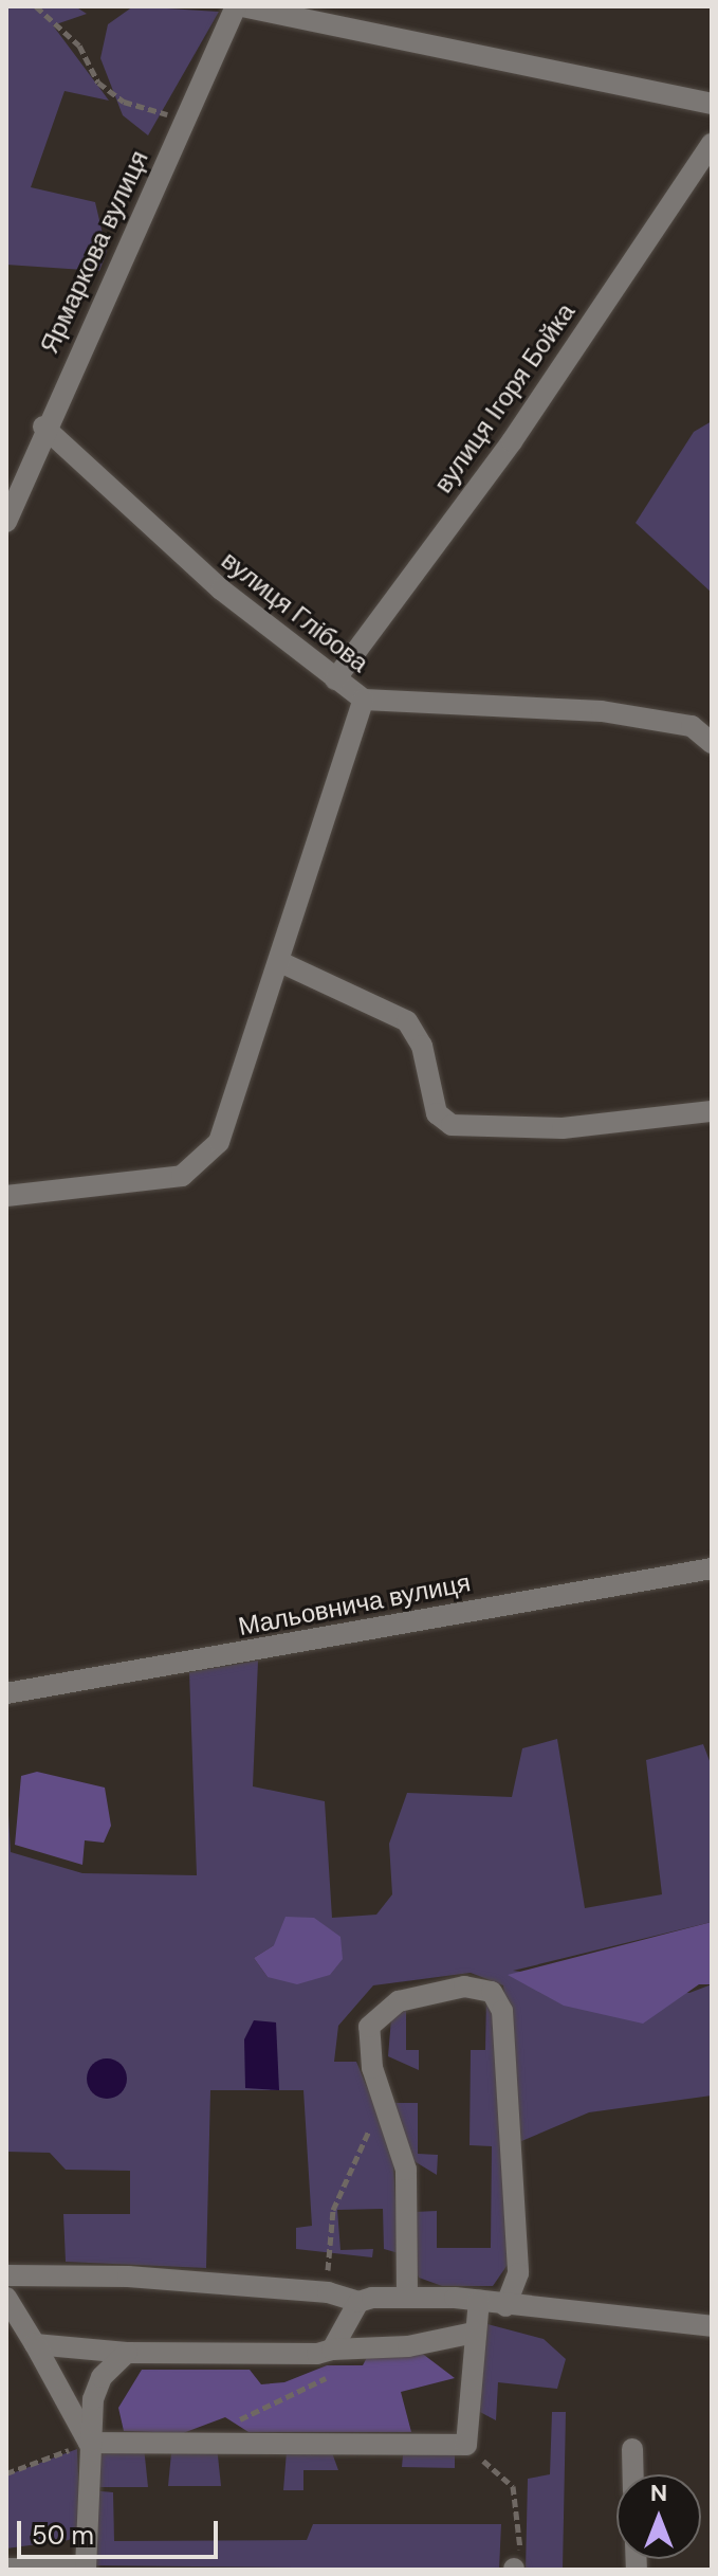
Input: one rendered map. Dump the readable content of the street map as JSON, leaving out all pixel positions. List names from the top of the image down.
{
  "streets": {
    "street": [
      "Ярмаркова вулиця",
      "вулиця Ігоря Бойка",
      "вулиця Глібова",
      "Мальовнича вулиця"
    ]
  },
  "crossings": [
    ["Ярмаркова вулиця", "вулиця Глібова"],
    ["вулиця Ігоря Бойка", "вулиця Глібова"]
  ],
  "scale_bar": "50 m",
  "north": "top"
}
